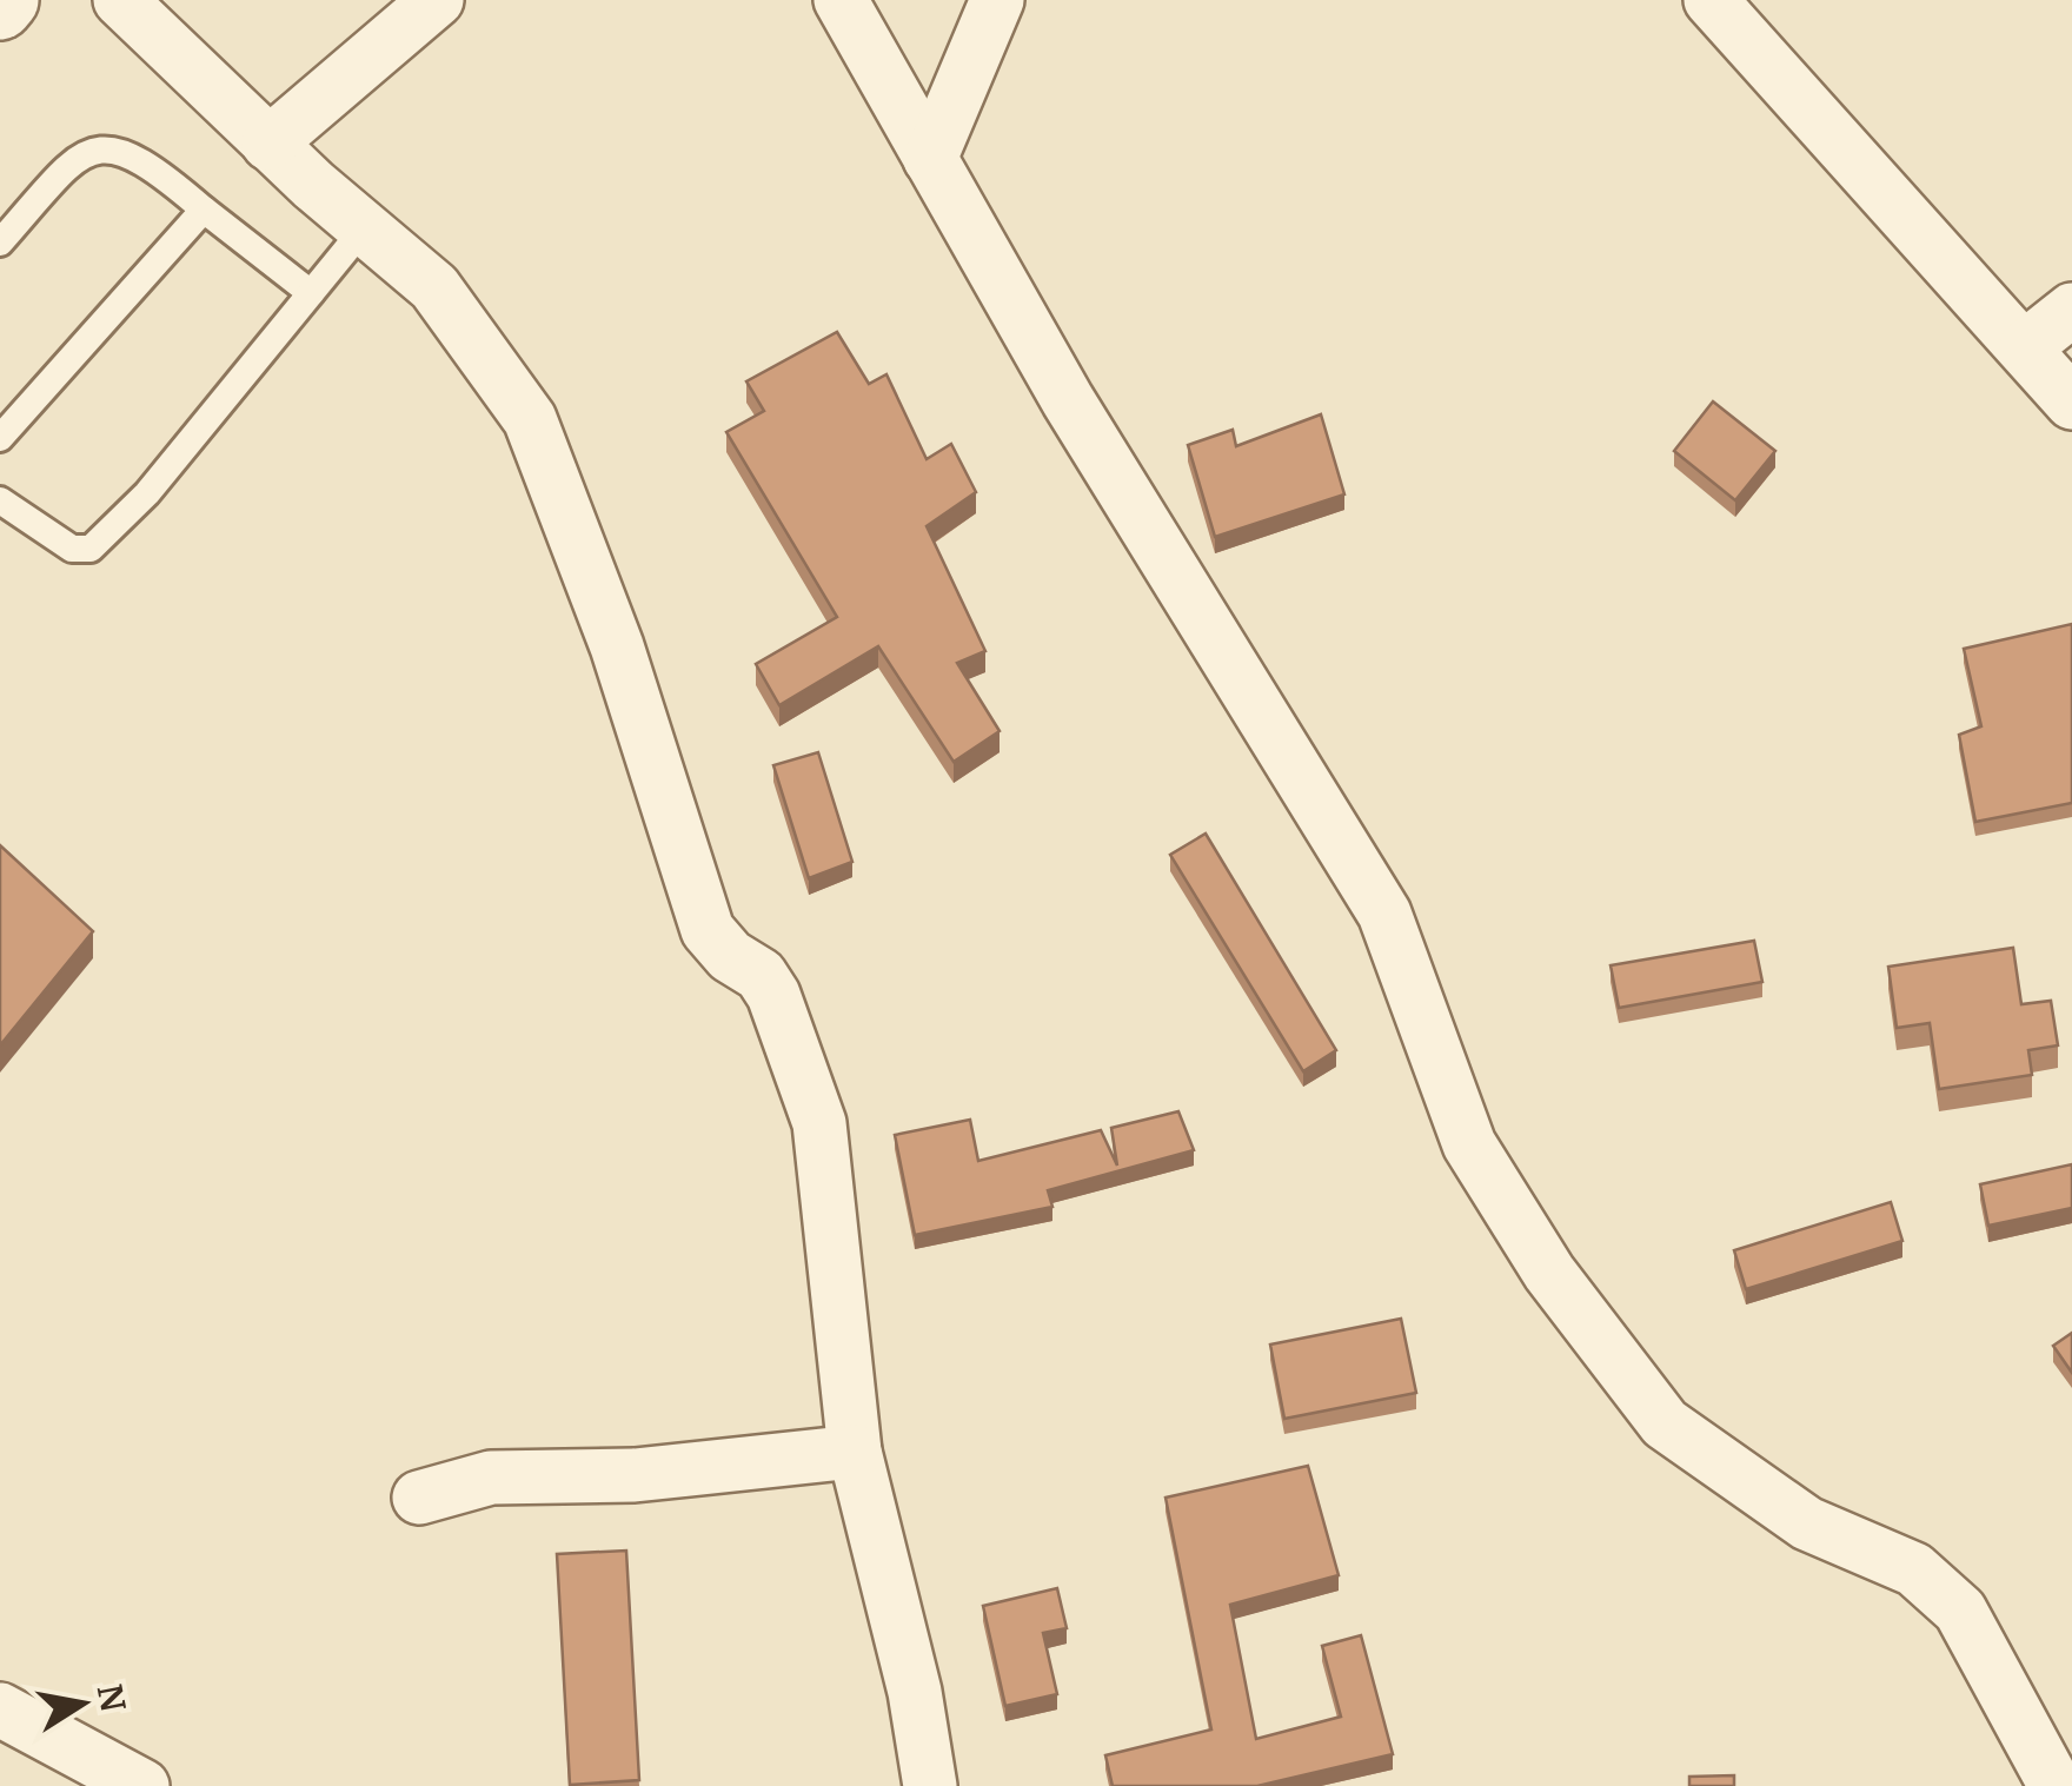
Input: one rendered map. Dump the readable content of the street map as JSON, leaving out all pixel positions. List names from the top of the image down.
{
  "north": "right"
}
